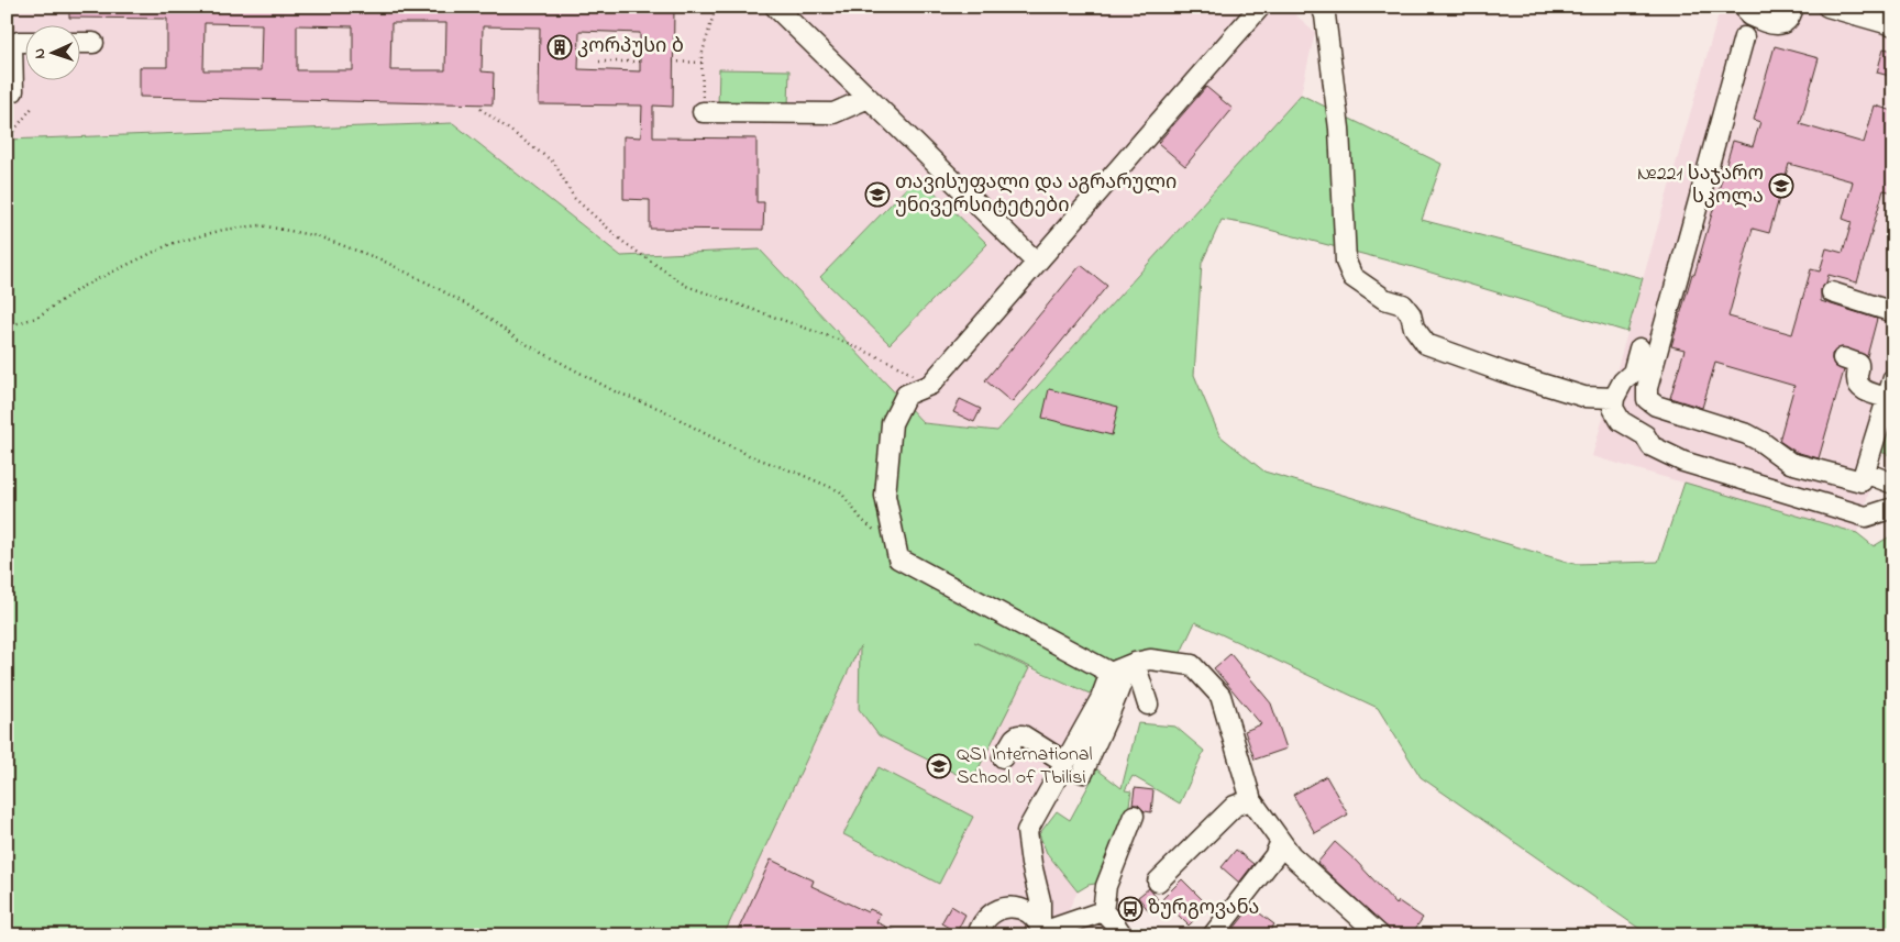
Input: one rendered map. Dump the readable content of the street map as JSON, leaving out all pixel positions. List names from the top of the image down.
{
  "places": {
    "building": ["კორპუსი ბ"],
    "school or university": ["№221 საჯარო სკოლა", "თავისუფალი და აგრარული უნივერსიტეტები", "QSI International School of Tbilisi"],
    "bus stop": ["ზურგოვანა"]
  },
  "north": "left"
}
